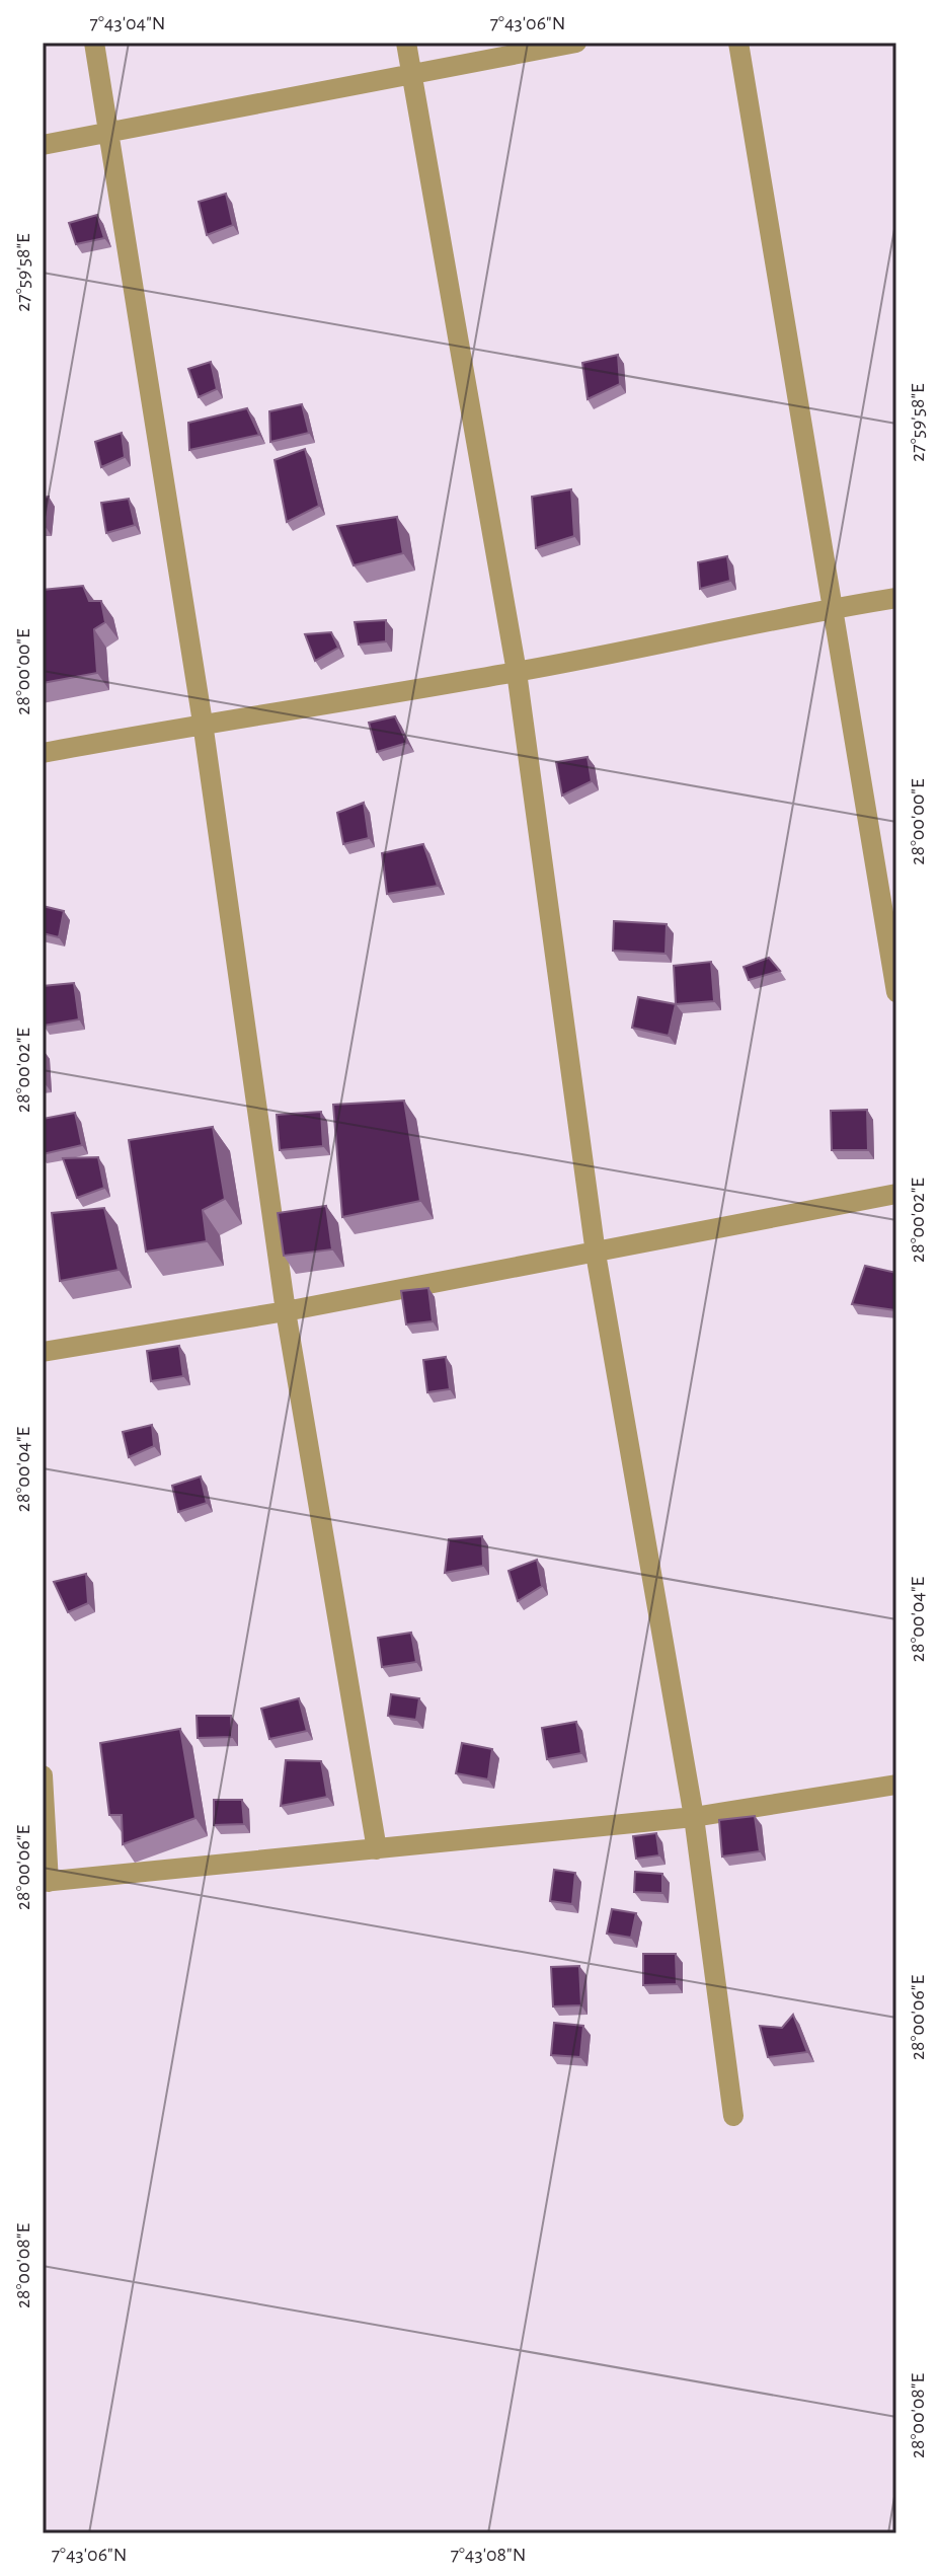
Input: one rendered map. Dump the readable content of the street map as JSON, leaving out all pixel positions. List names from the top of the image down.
{
  "coordinates": [
    "7°43'04\"N",
    "7°43'06\"N",
    "27°59'58\"E",
    "28°00'00\"E",
    "28°00'02\"E",
    "28°00'04\"E",
    "28°00'06\"E",
    "28°00'08\"E",
    "7°43'08\"N"
  ]
}
